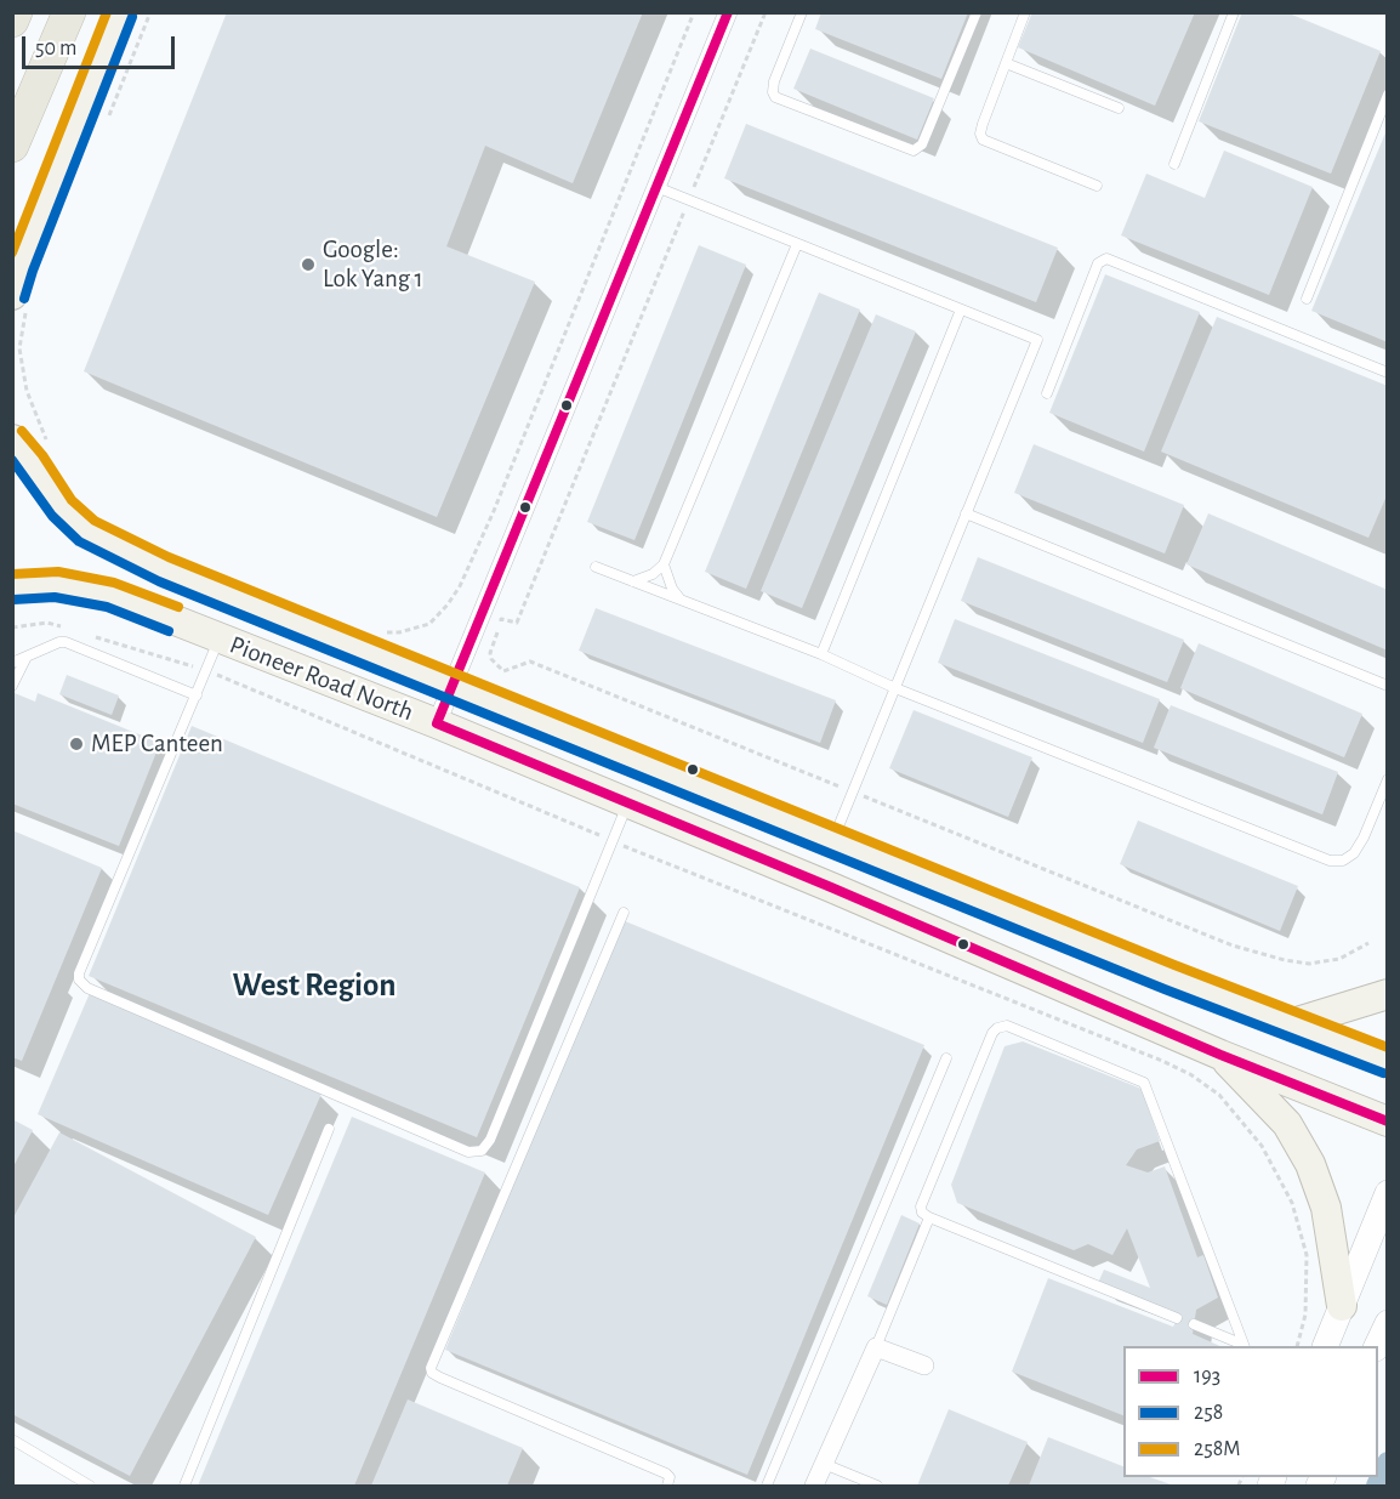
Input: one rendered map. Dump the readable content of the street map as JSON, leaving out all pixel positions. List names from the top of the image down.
{
  "streets": {
    "main road": ["Pioneer Road North"]
  },
  "districts": ["West Region"],
  "places": ["Google: Lok Yang 1", "MEP Canteen"],
  "lines": ["transit line 193", "transit line 258M", "transit line 258"],
  "legend": ["193", "258", "258M"],
  "scale_bar": "50 m"
}
